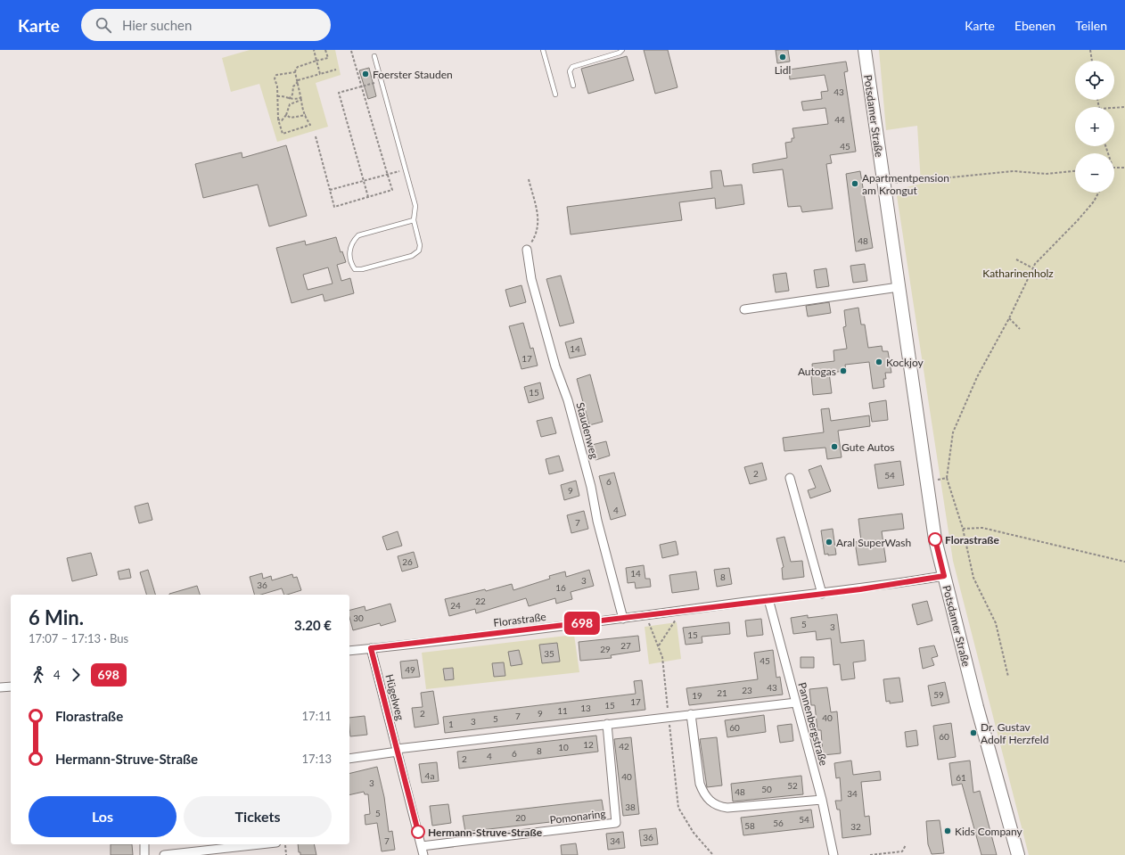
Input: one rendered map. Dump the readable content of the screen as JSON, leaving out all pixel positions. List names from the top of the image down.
{
  "streets": {
    "main road": ["Potsdamer Straße"],
    "street": [
      "Staudenweg",
      "Florastraße",
      "Hügelweg",
      "Pannenbergstraße",
      "Pomonaring"
    ]
  },
  "crossings": [
    ["Potsdamer Straße", "Florastraße"],
    ["Staudenweg", "Florastraße"],
    ["Florastraße", "Hügelweg"],
    ["Florastraße", "Pannenbergstraße"],
    ["Hügelweg", "Pomonaring"]
  ],
  "parks": ["Katharinenholz"],
  "places": [
    "Lidl",
    "Foerster Stauden",
    "Apartmentpension am Krongut",
    "Kockjoy",
    "Autogas",
    "Gute Autos",
    "Florastraße",
    "Aral SuperWash",
    "Dr. Gustav Adolf Herzfeld",
    "Kids Company",
    "Hermann-Struve-Straße"
  ],
  "lines": ["bus line 698"],
  "house_numbers": [
    "43",
    "44",
    "45",
    "48",
    "14",
    "17",
    "15",
    "2",
    "54",
    "6",
    "9",
    "4",
    "7",
    "26",
    "14",
    "8",
    "3",
    "36",
    "16",
    "22",
    "24",
    "30",
    "5",
    "3",
    "15",
    "27",
    "29",
    "35",
    "45",
    "49",
    "43",
    "23",
    "21",
    "59",
    "19",
    "17",
    "15",
    "13",
    "11",
    "2",
    "9",
    "7",
    "40",
    "5",
    "3",
    "1",
    "60",
    "60",
    "12",
    "42",
    "10",
    "8",
    "6",
    "4",
    "2",
    "4a",
    "40",
    "61",
    "3",
    "52",
    "50",
    "48",
    "34",
    "38",
    "5",
    "20",
    "54",
    "56",
    "58",
    "32",
    "36",
    "7",
    "34"
  ],
  "page": {
    "header": "Karte",
    "search": "Hier suchen",
    "nav": ["Karte", "Ebenen", "Teilen"],
    "on_map": "698",
    "map_buttons": ["+", "−"],
    "heading": ["6 Min.", "17:07 – 17:13 · Bus", "3.20 €"],
    "legs": ["4", "698"],
    "list": [
      {
        "name": "Florastraße",
        "value": "17:11"
      },
      {
        "name": "Hermann-Struve-Straße",
        "value": "17:13"
      }
    ],
    "buttons": ["Los", "Tickets"]
  }
}
